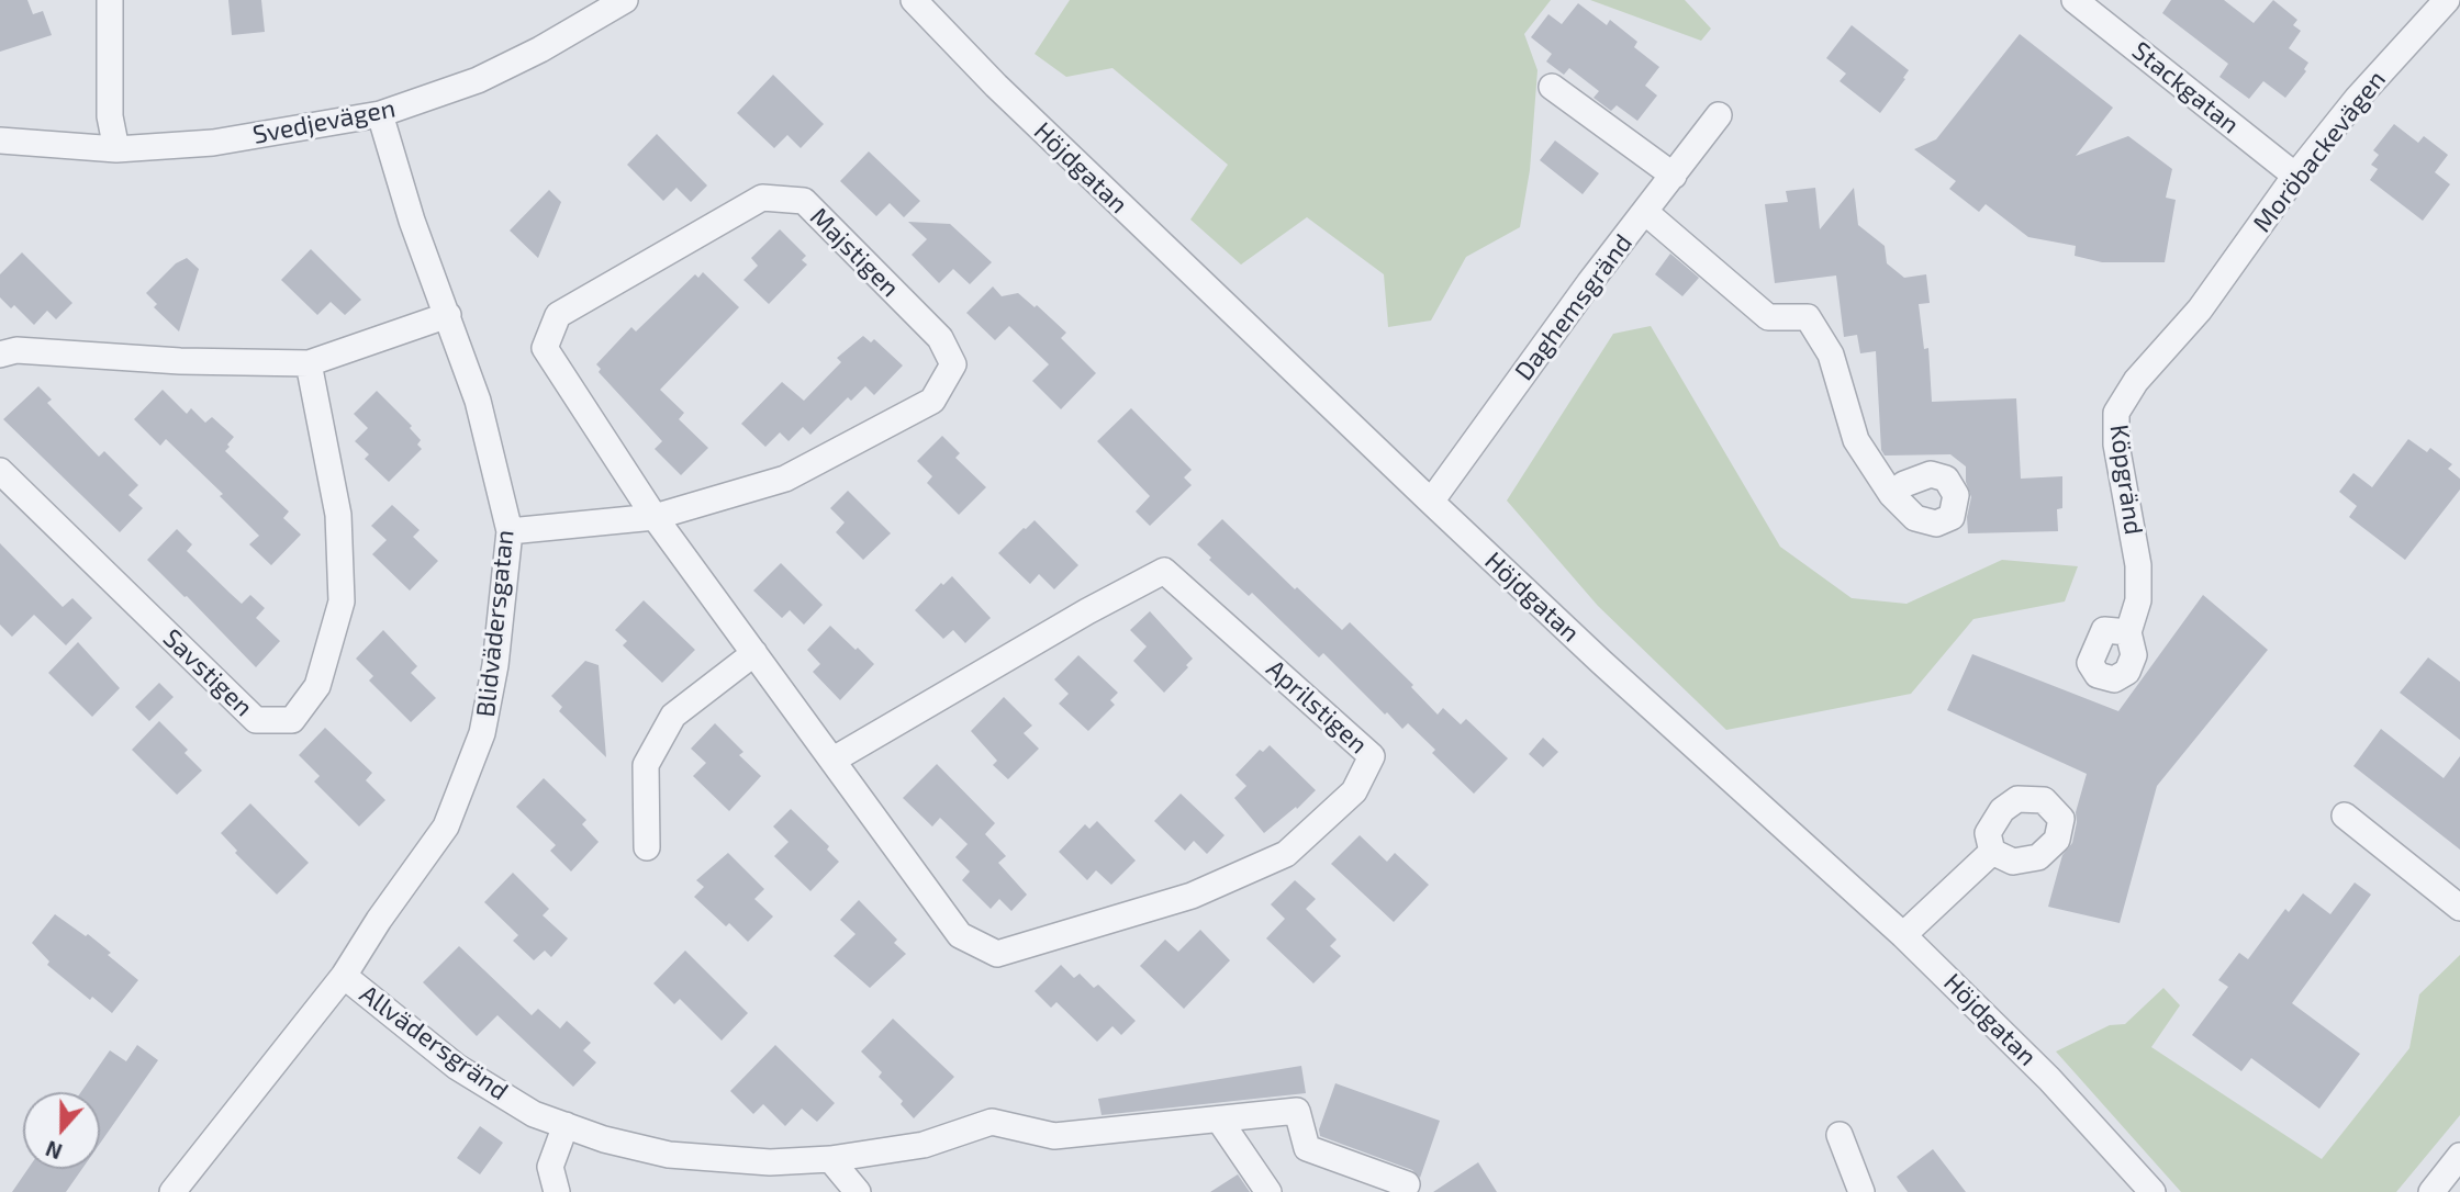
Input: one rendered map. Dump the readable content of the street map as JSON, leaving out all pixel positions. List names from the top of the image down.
{
  "streets": {
    "street": [
      "Stackgatan",
      "Svedjevägen",
      "Moröbackevägen",
      "Höjdgatan",
      "Majstigen",
      "Daghemsgränd",
      "Köpgränd",
      "Blidvädersgatan",
      "Savstigen",
      "Aprilstigen",
      "Allvädersgränd"
    ]
  },
  "crossings": [
    ["Stackgatan", "Moröbackevägen"],
    ["Svedjevägen", "Blidvädersgatan"],
    ["Moröbackevägen", "Köpgränd"],
    ["Höjdgatan", "Daghemsgränd"],
    ["Majstigen", "Blidvädersgatan"],
    ["Majstigen", "Aprilstigen"],
    ["Blidvädersgatan", "Allvädersgränd"]
  ],
  "north": "bottom"
}
